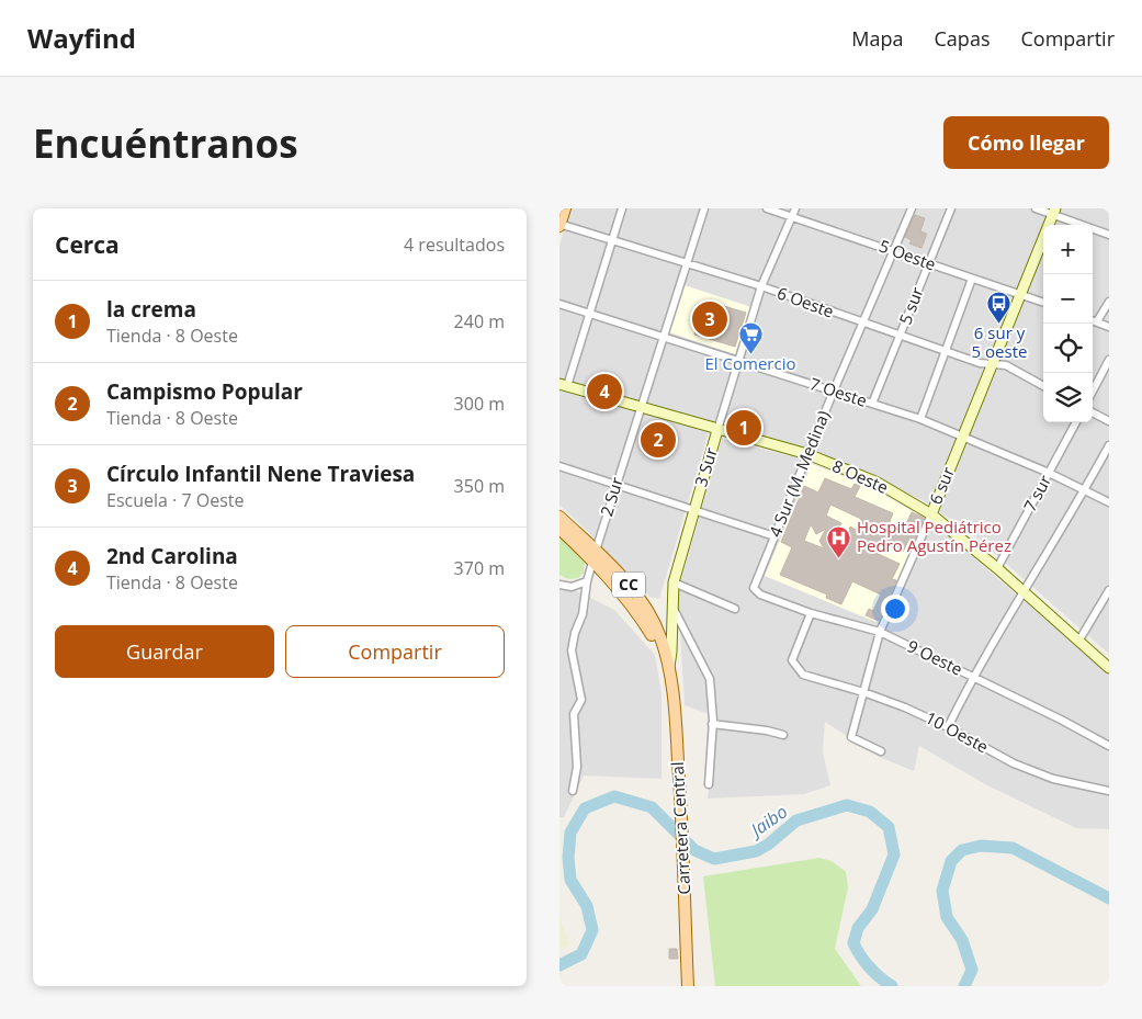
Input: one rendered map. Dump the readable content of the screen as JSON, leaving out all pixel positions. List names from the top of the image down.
{
  "streets": {
    "main road": [
      "3 Sur",
      "8 Oeste",
      "6 sur",
      "CC",
      "Carretera Central"
    ],
    "street": [
      "5 Oeste",
      "6 Oeste",
      "5 sur",
      "7 Oeste",
      "4 Sur (M. Medina)",
      "7 sur",
      "2 Sur",
      "9 Oeste",
      "10 Oeste"
    ]
  },
  "crossings": [
    ["5 Oeste", "5 sur"],
    ["5 Oeste", "3 Sur"],
    ["5 Oeste", "4 Sur (M. Medina)"],
    ["5 Oeste", "6 sur"],
    ["6 Oeste", "5 sur"],
    ["6 Oeste", "3 Sur"],
    ["6 Oeste", "4 Sur (M. Medina)"],
    ["6 Oeste", "6 sur"],
    ["6 Oeste", "2 Sur"],
    ["5 sur", "7 Oeste"],
    ["7 Oeste", "3 Sur"],
    ["7 Oeste", "4 Sur (M. Medina)"],
    ["7 Oeste", "6 sur"],
    ["7 Oeste", "7 sur"],
    ["7 Oeste", "2 Sur"],
    ["3 Sur", "8 Oeste"],
    ["3 Sur", "Carretera Central"],
    ["4 Sur (M. Medina)", "8 Oeste"],
    ["4 Sur (M. Medina)", "9 Oeste"],
    ["8 Oeste", "6 sur"],
    ["8 Oeste", "7 sur"],
    ["8 Oeste", "2 Sur"],
    ["6 sur", "9 Oeste"],
    ["6 sur", "10 Oeste"],
    ["2 Sur", "Carretera Central"],
    ["9 Oeste", "10 Oeste"]
  ],
  "water": ["Jaibo"],
  "places": {
    "bus stop": ["6 sur y 5 oeste"],
    "supermarket": ["El Comercio"],
    "hospital": ["Hospital Pediátrico Pedro Agustín Pérez"]
  },
  "page": {
    "header": "Wayfind",
    "nav": ["Mapa", "Capas", "Compartir"],
    "buttons": [
      "Cómo llegar",
      ["Guardar", "Compartir"]
    ],
    "title": "Encuéntranos",
    "heading": ["Cerca", "4 resultados"],
    "map_buttons": ["+", "−"],
    "list": [
      {
        "mark": "1",
        "name": "la crema",
        "note": "Tienda · 8 Oeste",
        "value": "240 m"
      },
      {
        "mark": "2",
        "name": "Campismo Popular",
        "note": "Tienda · 8 Oeste",
        "value": "300 m"
      },
      {
        "mark": "3",
        "name": "Círculo Infantil Nene Traviesa",
        "note": "Escuela · 7 Oeste",
        "value": "350 m"
      },
      {
        "mark": "4",
        "name": "2nd Carolina",
        "note": "Tienda · 8 Oeste",
        "value": "370 m"
      }
    ],
    "pins": [
      "3",
      "4",
      "1",
      "2"
    ]
  }
}
